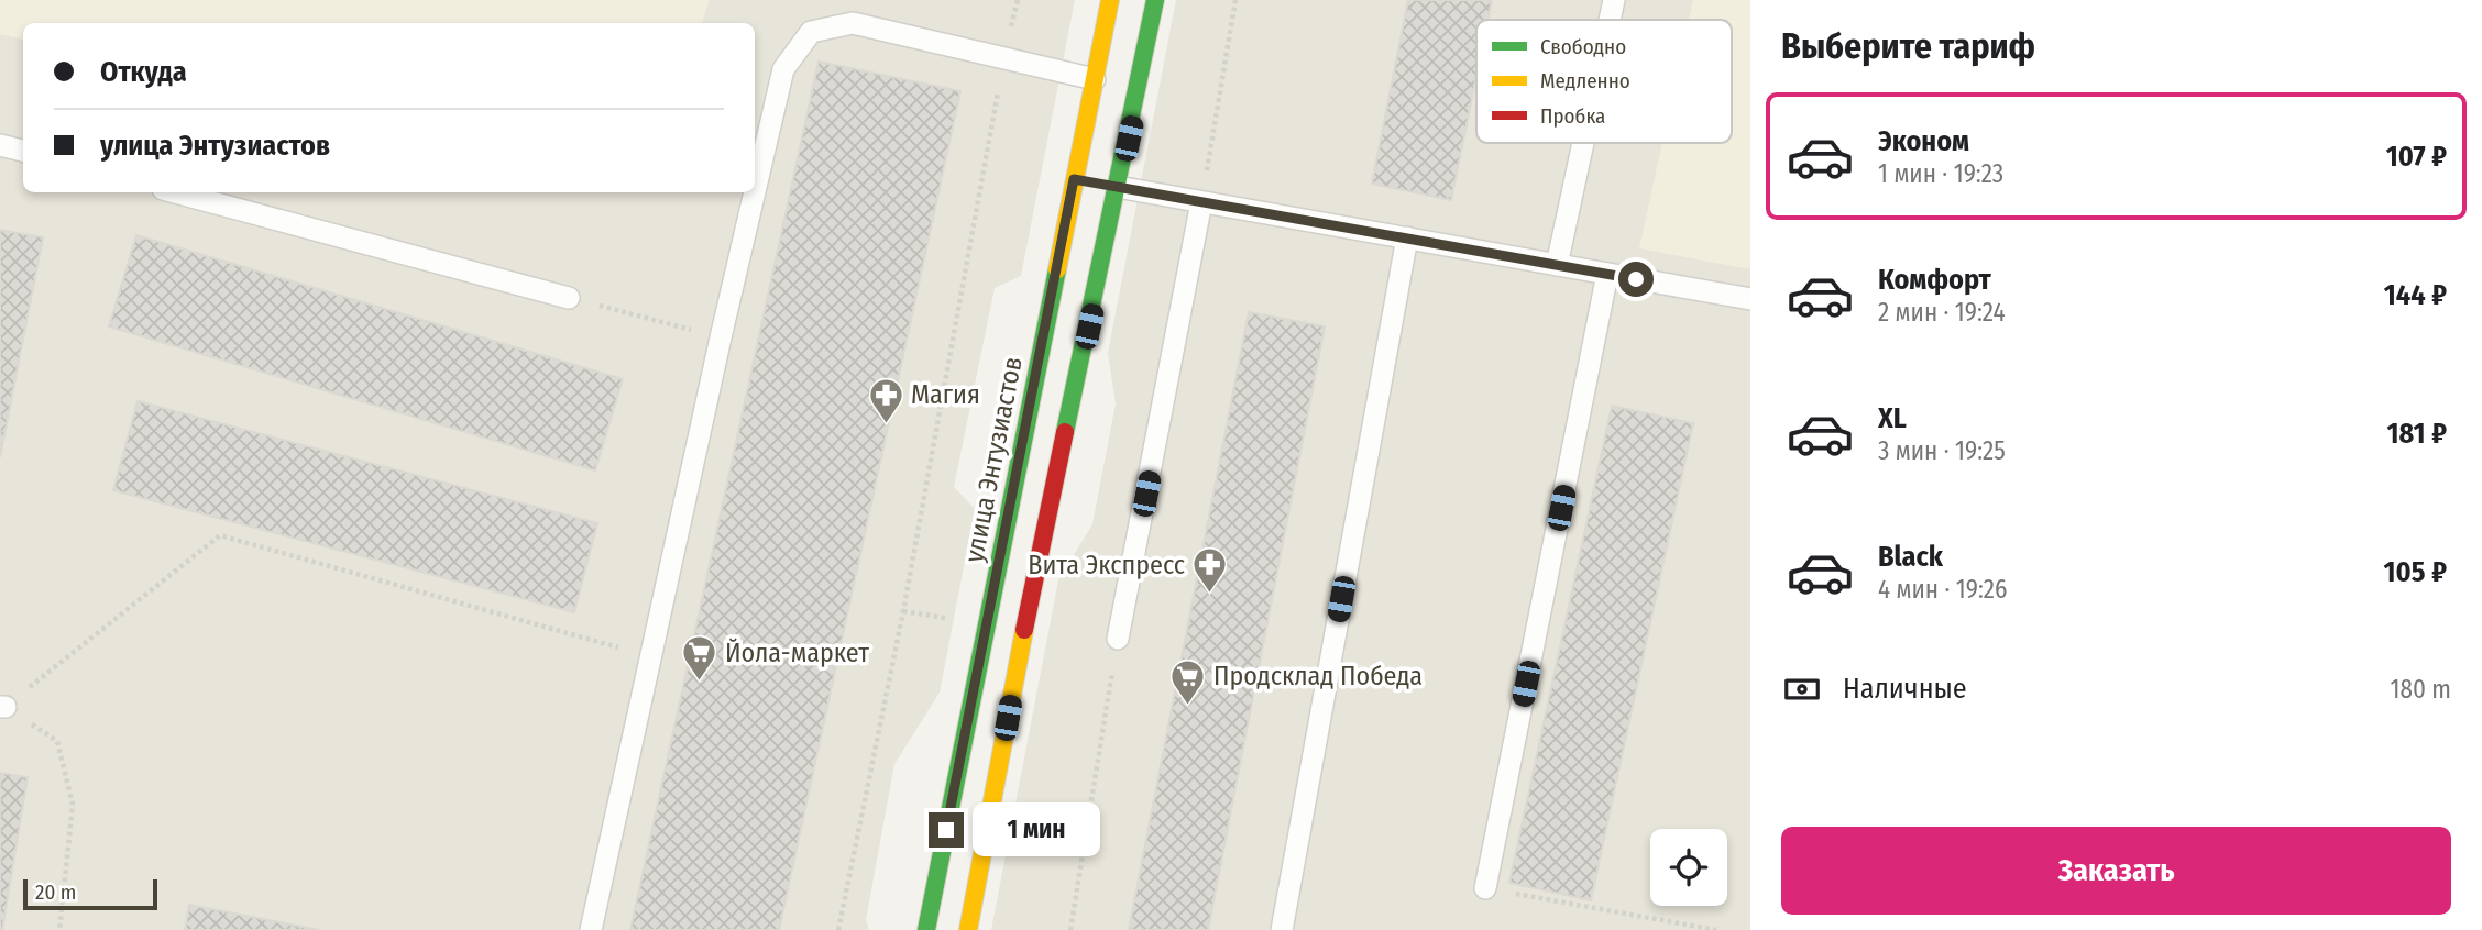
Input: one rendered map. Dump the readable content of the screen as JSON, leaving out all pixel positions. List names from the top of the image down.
{
  "streets": {
    "main road": ["улица Энтузиастов"]
  },
  "places": {
    "pharmacy": ["Магия", "Вита Экспресс"],
    "supermarket": ["Йола-маркет", "Продсклад Победа"]
  },
  "legend": ["Свободно", "Медленно", "Пробка"],
  "scale_bar": "20 m",
  "page": {
    "heading": "Выберите тариф",
    "banner": ["Откуда", "улица Энтузиастов"],
    "list": [
      {
        "name": "Эконом",
        "note": "1 мин · 19:23",
        "value": "107 ₽"
      },
      {
        "name": "Комфорт",
        "note": "2 мин · 19:24",
        "value": "144 ₽"
      },
      {
        "name": "XL",
        "note": "3 мин · 19:25",
        "value": "181 ₽"
      },
      {
        "name": "Black",
        "note": "4 мин · 19:26",
        "value": "105 ₽"
      }
    ],
    "pay": ["Наличные", "180 m"],
    "bubble": "1 мин",
    "buttons": "Заказать",
    "scale": "20 m"
  }
}
